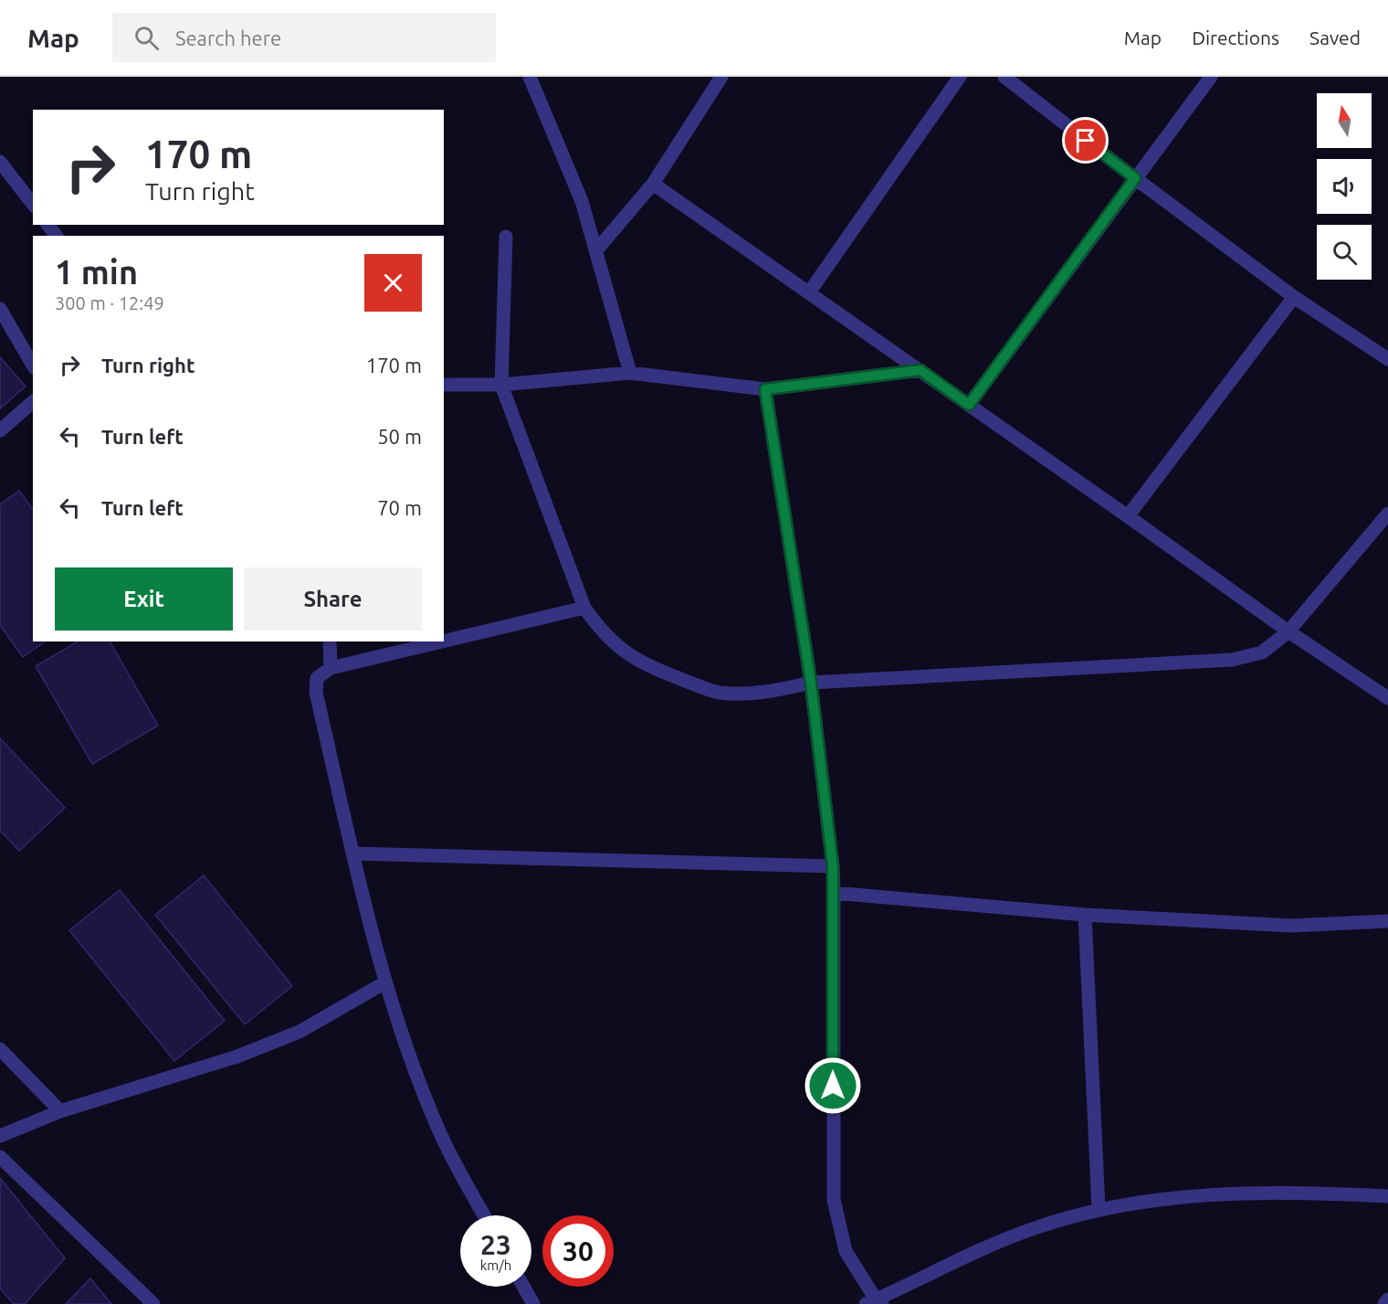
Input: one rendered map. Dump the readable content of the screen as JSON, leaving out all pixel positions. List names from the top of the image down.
{
  "north": "top",
  "page": {
    "header": "Map",
    "search": "Search here",
    "nav": ["Map", "Directions", "Saved"],
    "turn": ["170 m", "Turn right"],
    "heading": ["1 min", "300 m · 12:49"],
    "list": [
      {
        "name": "Turn right",
        "value": "170 m"
      },
      {
        "name": "Turn left",
        "value": "50 m"
      },
      {
        "name": "Turn left",
        "value": "70 m"
      }
    ],
    "buttons": ["Exit", "Share"],
    "speed": "23 km/h",
    "limit": "30"
  }
}
